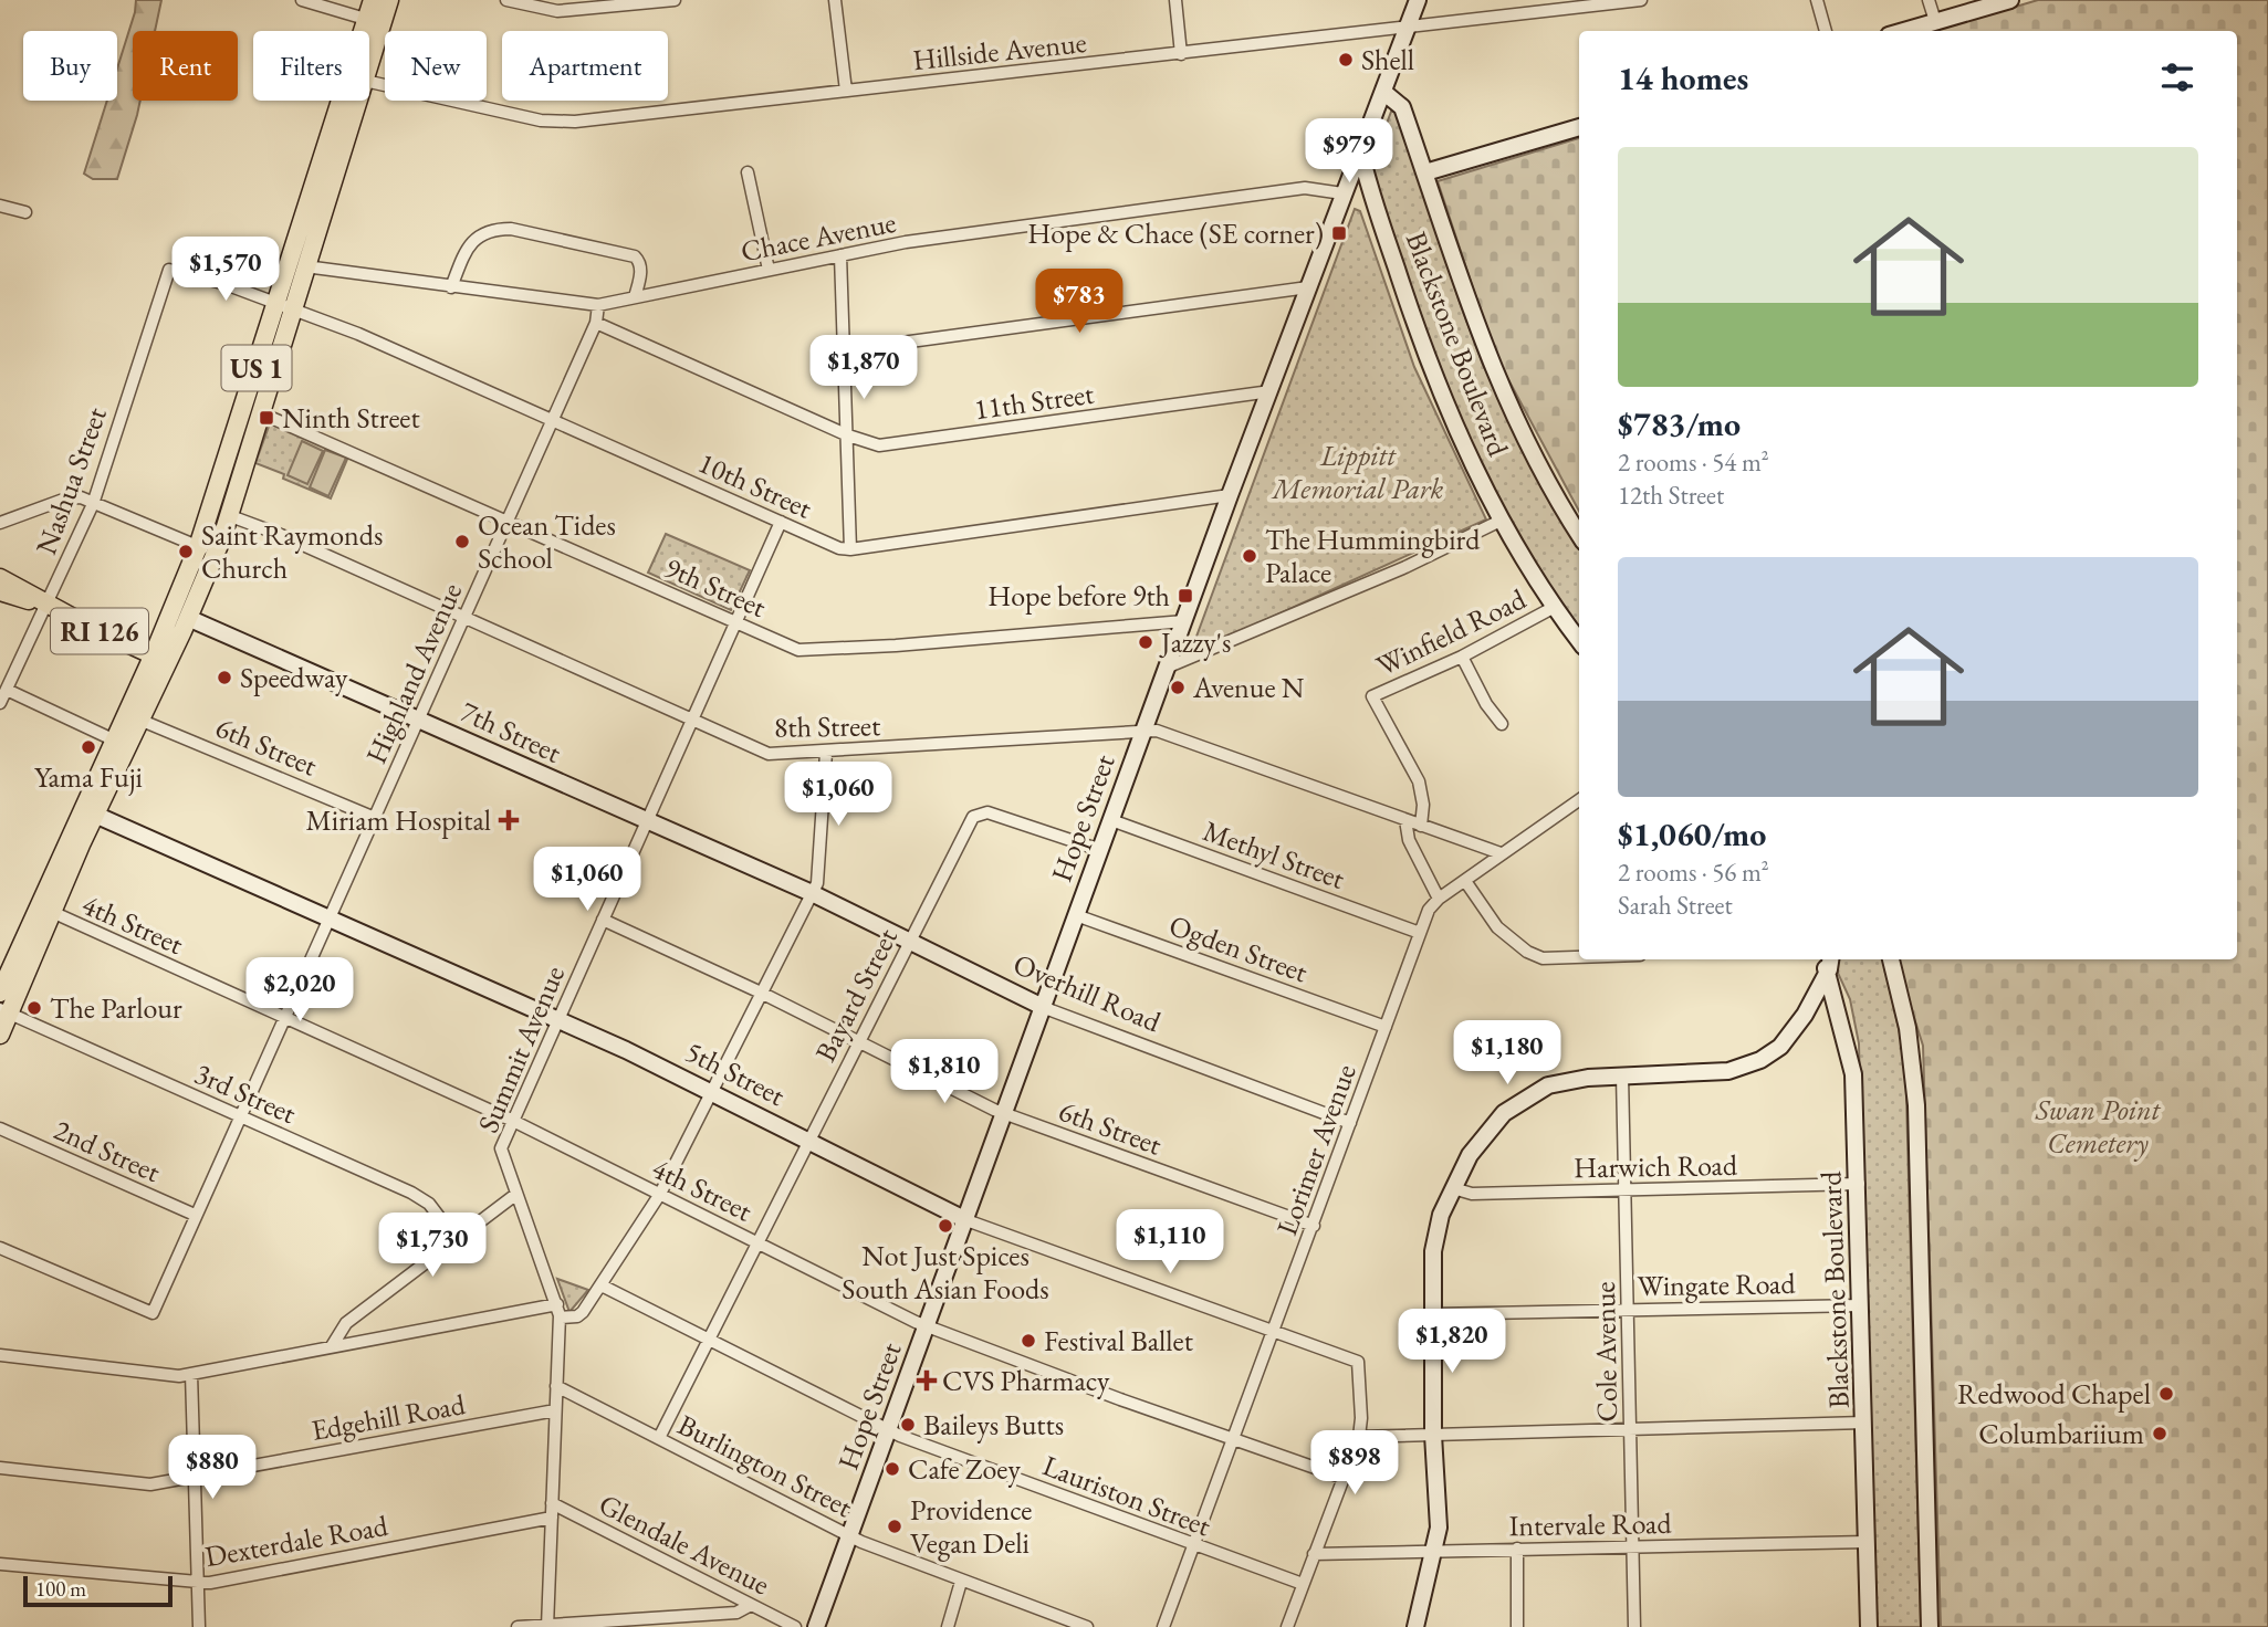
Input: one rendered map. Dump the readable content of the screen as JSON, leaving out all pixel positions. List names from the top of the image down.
{
  "streets": {
    "main road": [
      "Blackstone Boulevard",
      "US 1",
      "RI 126",
      "7th Street",
      "Hope Street",
      "Overhill Road",
      "5th Street"
    ],
    "street": [
      "Hillside Avenue",
      "Chace Avenue",
      "11th Street",
      "Nashua Street",
      "10th Street",
      "9th Street",
      "Winfield Road",
      "Highland Avenue",
      "8th Street",
      "6th Street",
      "Methyl Street",
      "4th Street",
      "Ogden Street",
      "Bayard Street",
      "Summit Avenue",
      "3rd Street",
      "Lorimer Avenue",
      "2nd Street",
      "Harwich Road",
      "Wingate Road",
      "Cole Avenue",
      "Edgehill Road",
      "Burlington Street",
      "Lauriston Street",
      "Intervale Road",
      "Dexterdale Road",
      "Glendale Avenue"
    ]
  },
  "crossings": [
    ["Hillside Avenue", "Hope Street"],
    ["Chace Avenue", "Blackstone Boulevard"],
    ["Chace Avenue", "US 1"],
    ["Chace Avenue", "Highland Avenue"],
    ["Chace Avenue", "Hope Street"],
    ["Blackstone Boulevard", "Winfield Road"],
    ["Blackstone Boulevard", "Hope Street"],
    ["Blackstone Boulevard", "Harwich Road"],
    ["Blackstone Boulevard", "Wingate Road"],
    ["Blackstone Boulevard", "Intervale Road"],
    ["US 1", "10th Street"],
    ["US 1", "9th Street"],
    ["US 1", "RI 126"],
    ["US 1", "8th Street"],
    ["US 1", "7th Street"],
    ["US 1", "6th Street"],
    ["US 1", "4th Street"],
    ["US 1", "5th Street"],
    ["US 1", "3rd Street"],
    ["11th Street", "Highland Avenue"],
    ["11th Street", "Hope Street"],
    ["Nashua Street", "10th Street"],
    ["Nashua Street", "RI 126"],
    ["10th Street", "Highland Avenue"],
    ["10th Street", "Hope Street"],
    ["10th Street", "Summit Avenue"],
    ["9th Street", "Highland Avenue"],
    ["9th Street", "Hope Street"],
    ["9th Street", "Summit Avenue"],
    ["Winfield Road", "8th Street"],
    ["Highland Avenue", "8th Street"],
    ["Highland Avenue", "7th Street"],
    ["Highland Avenue", "6th Street"],
    ["Highland Avenue", "4th Street"],
    ["Highland Avenue", "5th Street"],
    ["Highland Avenue", "3rd Street"],
    ["Highland Avenue", "2nd Street"],
    ["8th Street", "Hope Street"],
    ["8th Street", "Summit Avenue"],
    ["8th Street", "Lorimer Avenue"],
    ["7th Street", "Overhill Road"],
    ["7th Street", "Summit Avenue"],
    ["6th Street", "Hope Street"],
    ["6th Street", "Bayard Street"],
    ["6th Street", "Summit Avenue"],
    ["6th Street", "Lorimer Avenue"],
    ["Hope Street", "Methyl Street"],
    ["Hope Street", "4th Street"],
    ["Hope Street", "Ogden Street"],
    ["Hope Street", "Overhill Road"],
    ["Hope Street", "Bayard Street"],
    ["Hope Street", "5th Street"],
    ["Hope Street", "Burlington Street"],
    ["Hope Street", "Lauriston Street"],
    ["Methyl Street", "Lorimer Avenue"],
    ["4th Street", "Bayard Street"],
    ["4th Street", "Summit Avenue"],
    ["4th Street", "Lorimer Avenue"],
    ["Ogden Street", "Lorimer Avenue"],
    ["Overhill Road", "Bayard Street"],
    ["Overhill Road", "Lorimer Avenue"],
    ["Bayard Street", "5th Street"],
    ["Bayard Street", "Burlington Street"],
    ["Bayard Street", "Lauriston Street"],
    ["Summit Avenue", "5th Street"],
    ["Summit Avenue", "Edgehill Road"],
    ["Summit Avenue", "Burlington Street"],
    ["Summit Avenue", "Dexterdale Road"],
    ["Summit Avenue", "Glendale Avenue"],
    ["5th Street", "Lorimer Avenue"],
    ["Lorimer Avenue", "Lauriston Street"],
    ["Harwich Road", "Cole Avenue"],
    ["Wingate Road", "Cole Avenue"],
    ["Cole Avenue", "Intervale Road"]
  ],
  "parks": ["Lippitt Memorial Park", "Swan Point Cemetery"],
  "places": {
    "other": [
      "Shell",
      "Ocean Tides School",
      "Saint Raymonds Church",
      "The Hummingbird Palace",
      "Jazzy's",
      "Speedway",
      "Avenue N",
      "Yama Fuji",
      "The Parlour",
      "Not Just Spices South Asian Foods",
      "Festival Ballet",
      "Redwood Chapel",
      "Baileys Butts",
      "Columbariium",
      "Cafe Zoey",
      "Providence Vegan Deli"
    ],
    "transit": ["Hope & Chace (SE corner)", "Ninth Street", "Hope before 9th"],
    "health": ["Miriam Hospital", "CVS Pharmacy"]
  },
  "scale_bar": "100 m",
  "page": {
    "chip": [
      "Buy",
      "Rent",
      "Filters",
      "New",
      "Apartment"
    ],
    "heading": "14 homes",
    "price": [
      "$979",
      "$1,570",
      "$783",
      "$1,870",
      "$1,060",
      "$1,060",
      "$2,020",
      "$1,180",
      "$1,810",
      "$1,110",
      "$1,730",
      "$1,820",
      "$898",
      "$880"
    ],
    "list": [
      {
        "name": "$783/mo",
        "note": "2 rooms · 54 m² · 12th Street"
      },
      {
        "name": "$1,060/mo",
        "note": "2 rooms · 56 m² · Sarah Street"
      }
    ],
    "scale": "100 m"
  }
}
